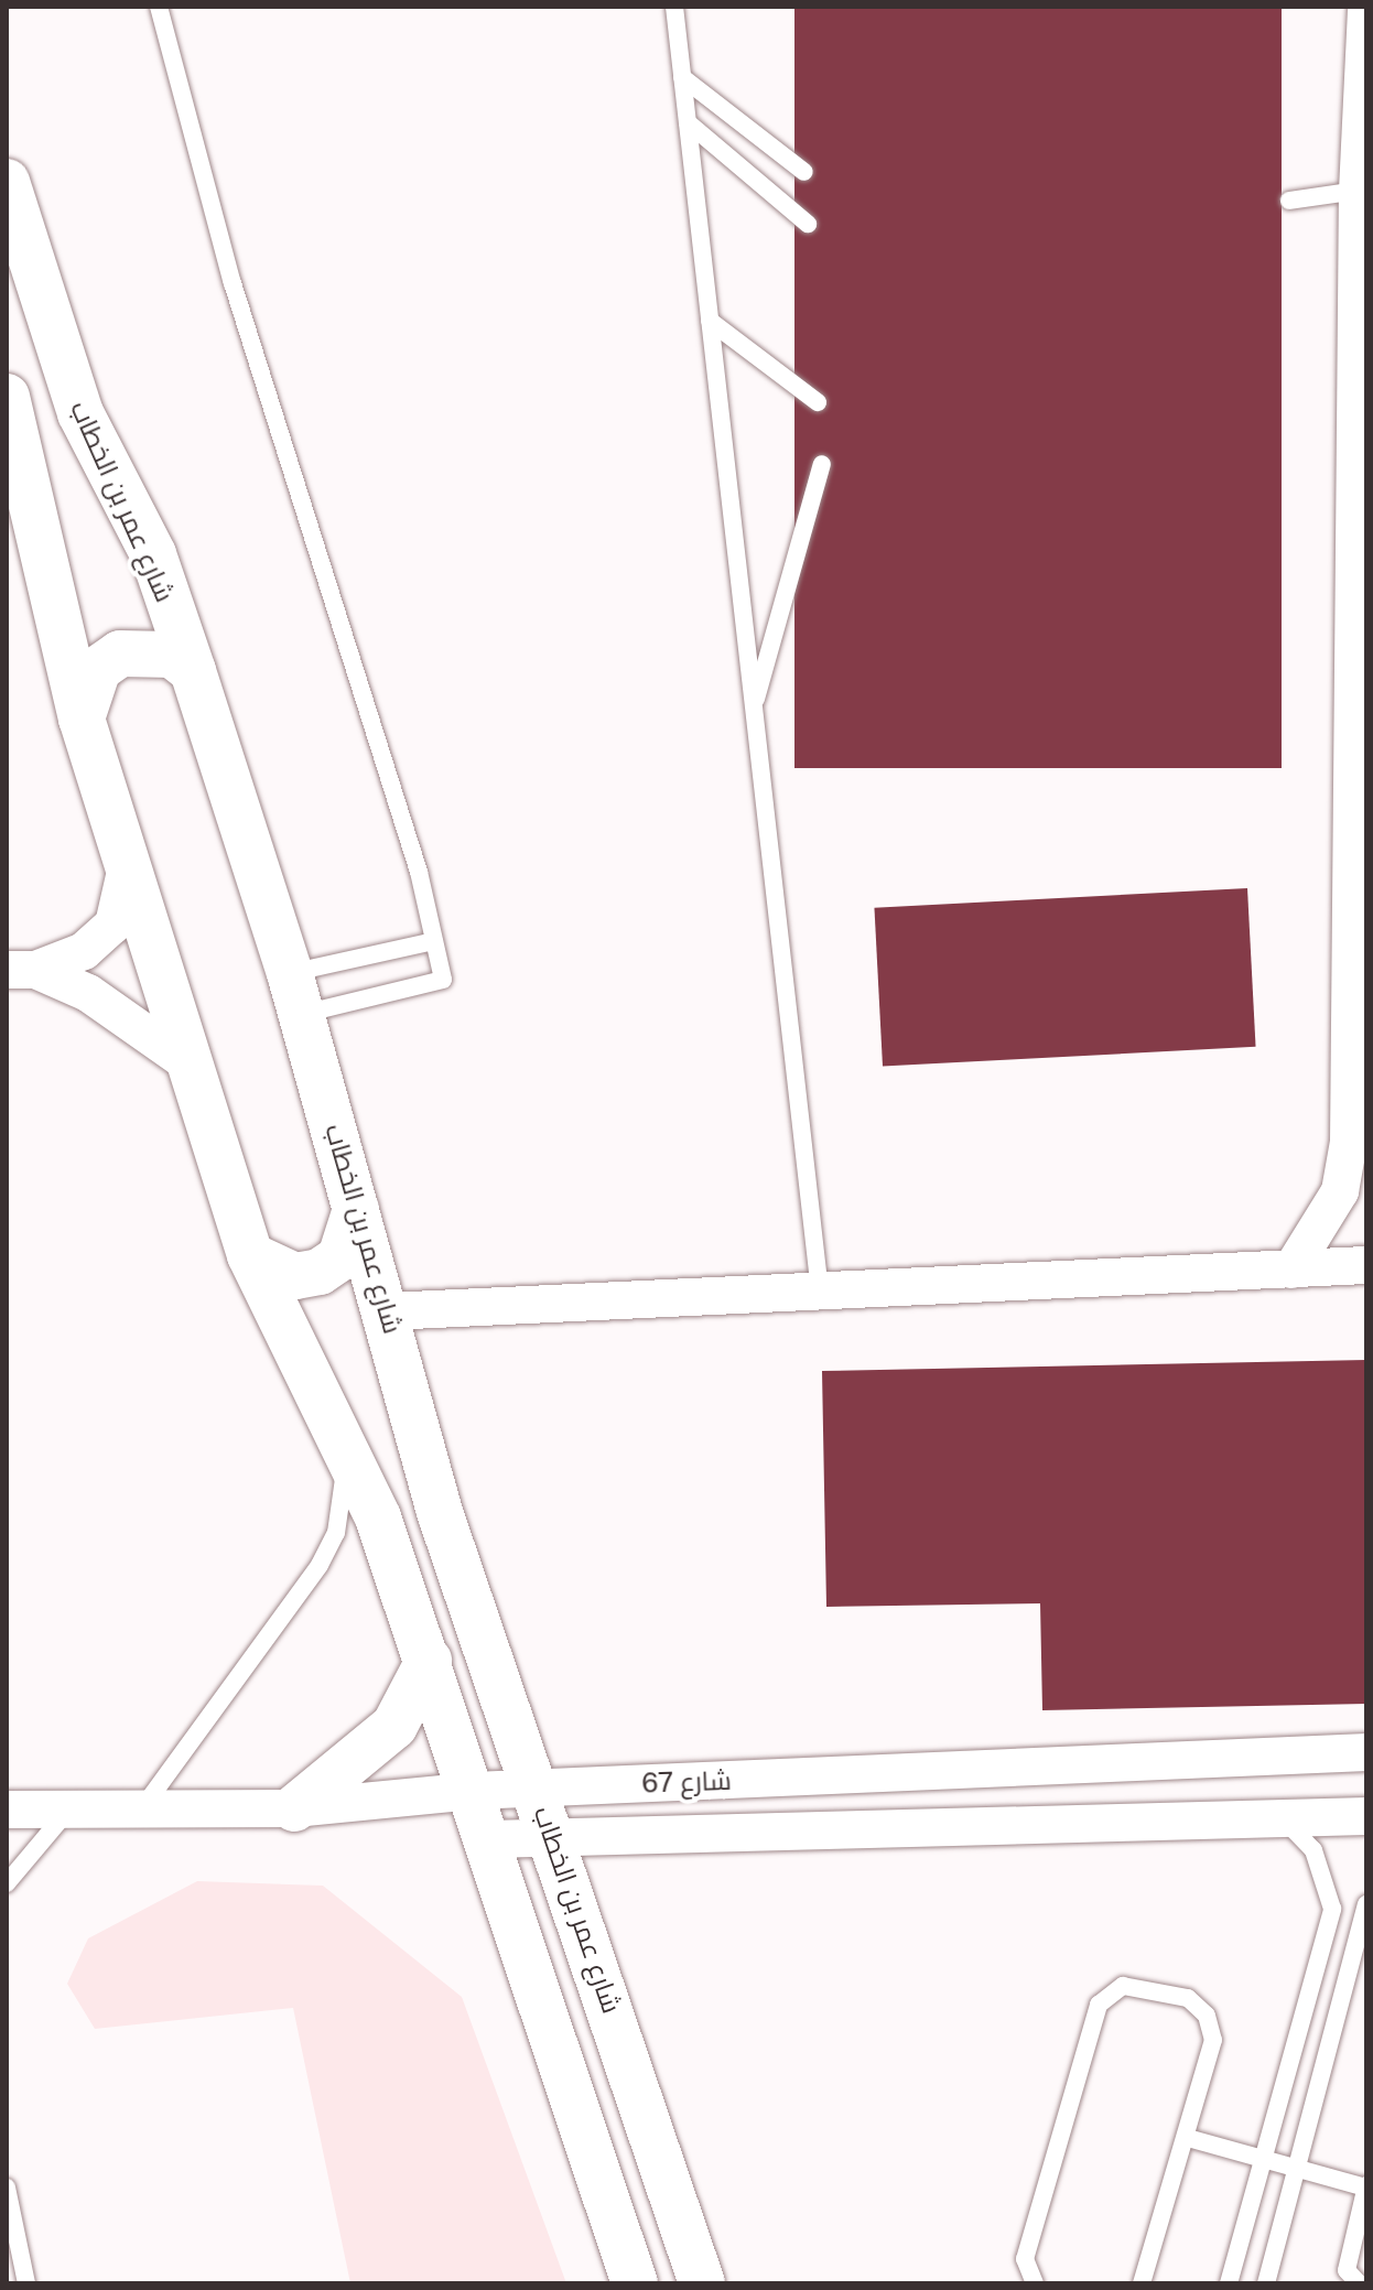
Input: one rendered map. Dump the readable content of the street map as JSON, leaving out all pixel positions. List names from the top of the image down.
{
  "streets": {
    "street": ["شارع عمر بن الخطاب", "شارع 67"]
  },
  "crossings": [
    ["شارع عمر بن الخطاب", "شارع 67"]
  ]
}
